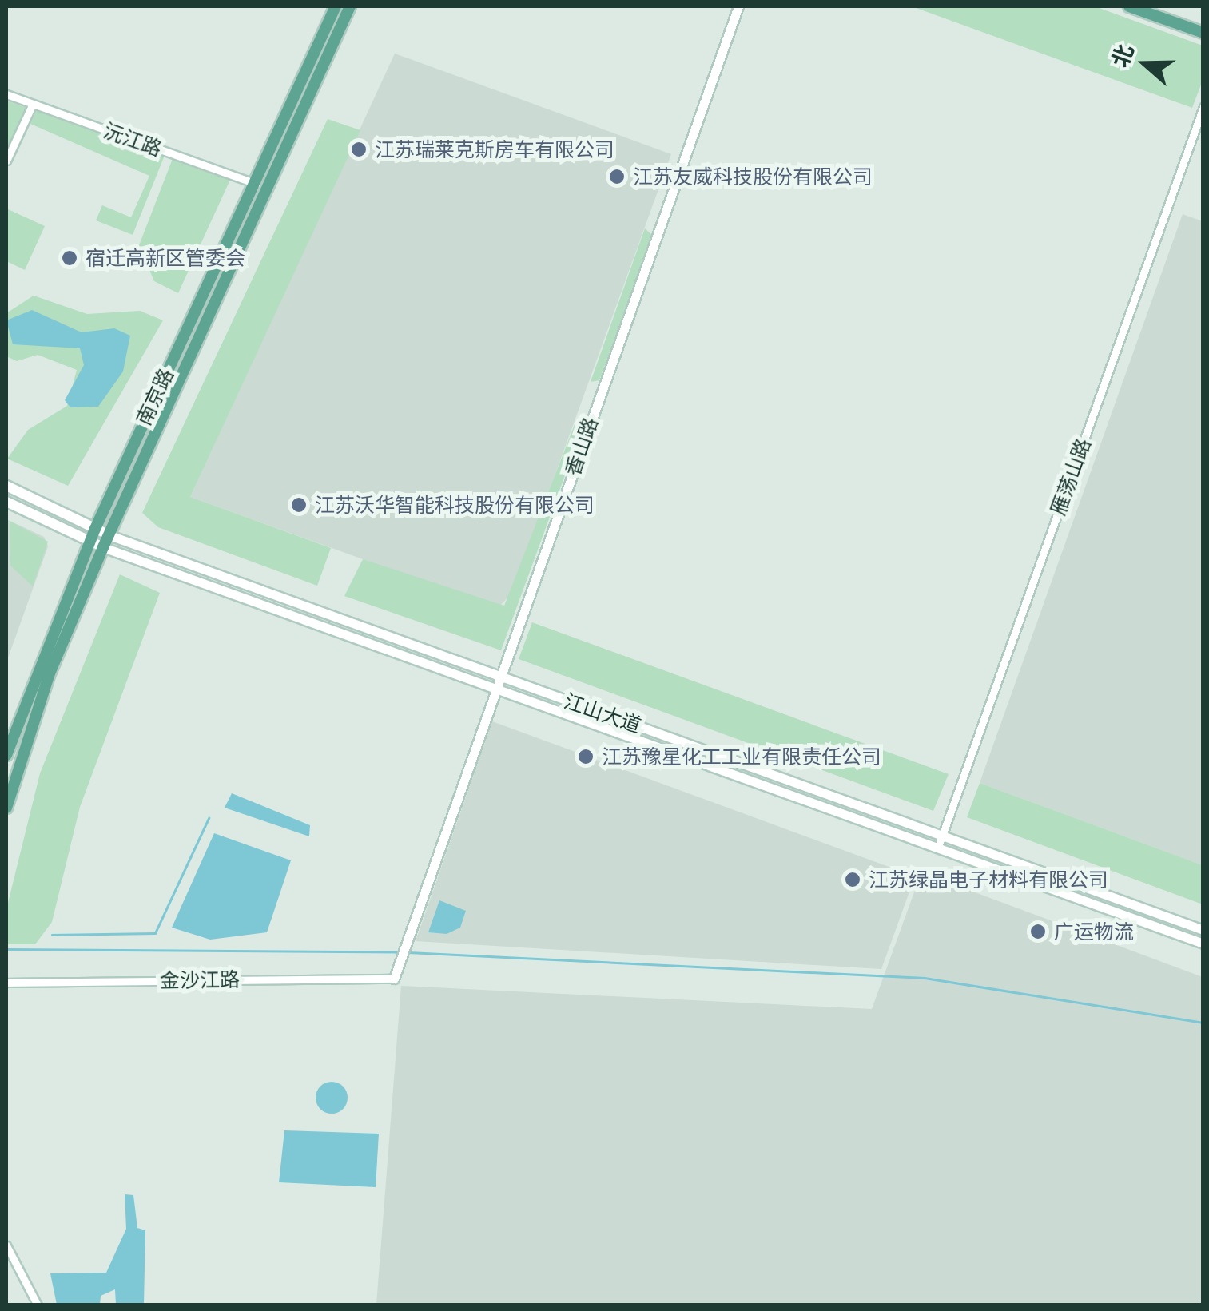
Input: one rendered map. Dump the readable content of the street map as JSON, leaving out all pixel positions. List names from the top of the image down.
{
  "streets": {
    "main road": ["南京路", "江山大道"],
    "street": [
      "沅江路",
      "香山路",
      "雁荡山路",
      "金沙江路"
    ]
  },
  "crossings": [
    ["沅江路", "南京路"],
    ["南京路", "江山大道"],
    ["香山路", "江山大道"],
    ["香山路", "金沙江路"],
    ["雁荡山路", "江山大道"]
  ],
  "places": [
    "江苏瑞莱克斯房车有限公司",
    "江苏友威科技股份有限公司",
    "宿迁高新区管委会",
    "江苏沃华智能科技股份有限公司",
    "江苏豫星化工工业有限责任公司",
    "江苏绿晶电子材料有限公司",
    "广运物流"
  ],
  "north": "left"
}
